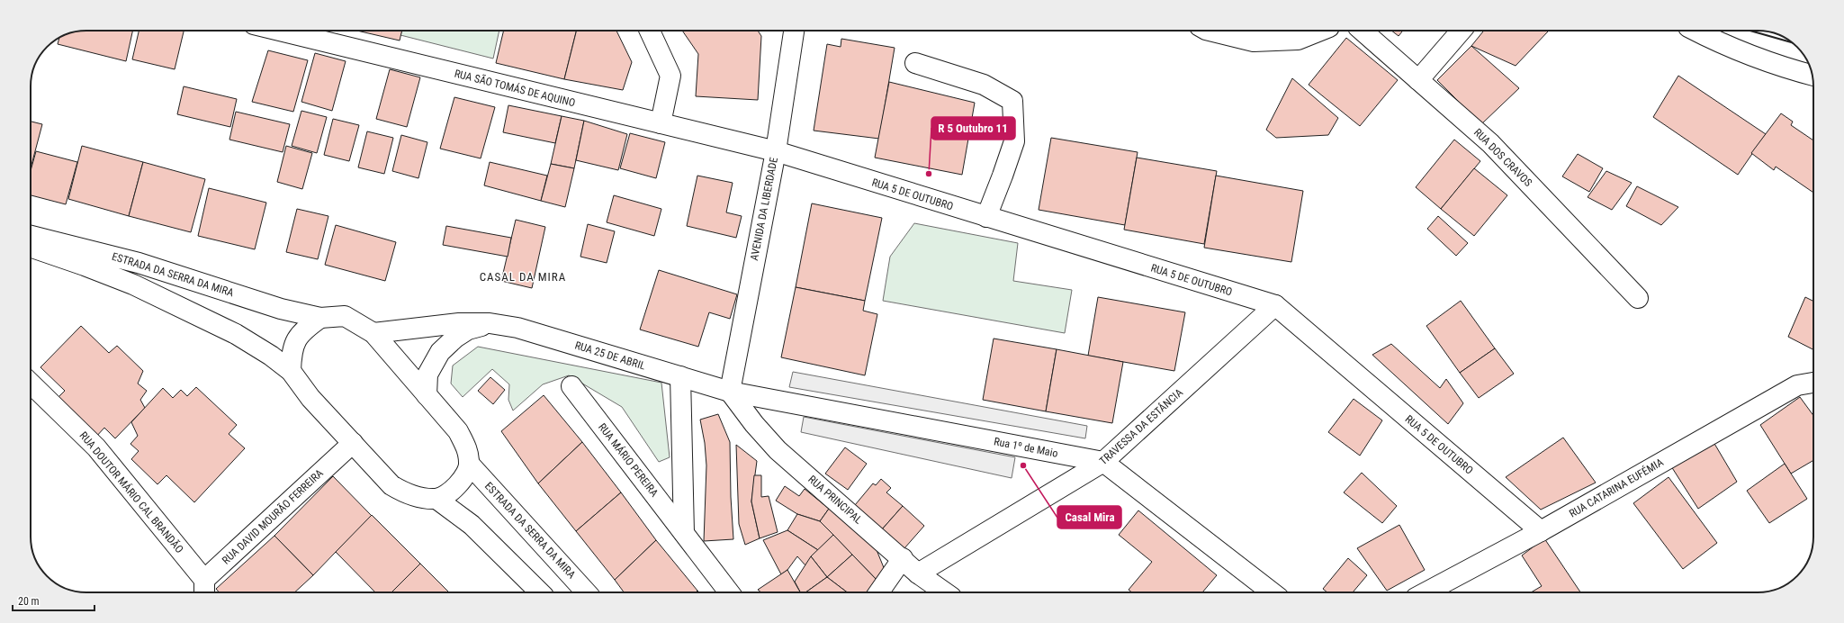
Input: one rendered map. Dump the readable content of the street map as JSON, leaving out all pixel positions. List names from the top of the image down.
{
  "streets": {
    "street": [
      "RUA SÃO TOMÁS DE AQUINO",
      "RUA DOS CRAVOS",
      "RUA 5 DE OUTUBRO",
      "AVENIDA DA LIBERDADE",
      "ESTRADA DA SERRA DA MIRA",
      "RUA 25 DE ABRIL",
      "TRAVESSA DA ESTÂNCIA",
      "Rua 1º de Maio",
      "RUA MÁRIO PEREIRA",
      "RUA CATARINA EUFÉMIA",
      "RUA DOUTOR MÁRIO CAL BRANDÃO",
      "RUA PRINCIPAL",
      "RUA DAVID MOURÃO FERREIRA"
    ]
  },
  "crossings": [
    ["RUA SÃO TOMÁS DE AQUINO", "RUA 5 DE OUTUBRO"],
    ["RUA SÃO TOMÁS DE AQUINO", "AVENIDA DA LIBERDADE"],
    ["RUA 5 DE OUTUBRO", "AVENIDA DA LIBERDADE"],
    ["RUA 5 DE OUTUBRO", "TRAVESSA DA ESTÂNCIA"],
    ["RUA 5 DE OUTUBRO", "RUA CATARINA EUFÉMIA"],
    ["AVENIDA DA LIBERDADE", "RUA 25 DE ABRIL"],
    ["AVENIDA DA LIBERDADE", "Rua 1º de Maio"],
    ["AVENIDA DA LIBERDADE", "RUA PRINCIPAL"],
    ["ESTRADA DA SERRA DA MIRA", "RUA 25 DE ABRIL"],
    ["ESTRADA DA SERRA DA MIRA", "RUA DAVID MOURÃO FERREIRA"],
    ["RUA 25 DE ABRIL", "Rua 1º de Maio"],
    ["RUA 25 DE ABRIL", "RUA PRINCIPAL"],
    ["TRAVESSA DA ESTÂNCIA", "Rua 1º de Maio"],
    ["TRAVESSA DA ESTÂNCIA", "RUA PRINCIPAL"],
    ["Rua 1º de Maio", "RUA PRINCIPAL"],
    ["RUA DOUTOR MÁRIO CAL BRANDÃO", "RUA DAVID MOURÃO FERREIRA"]
  ],
  "districts": ["CASAL DA MIRA"],
  "places": ["R 5 Outubro 11", "Casal Mira"],
  "scale_bar": "20 m"
}
